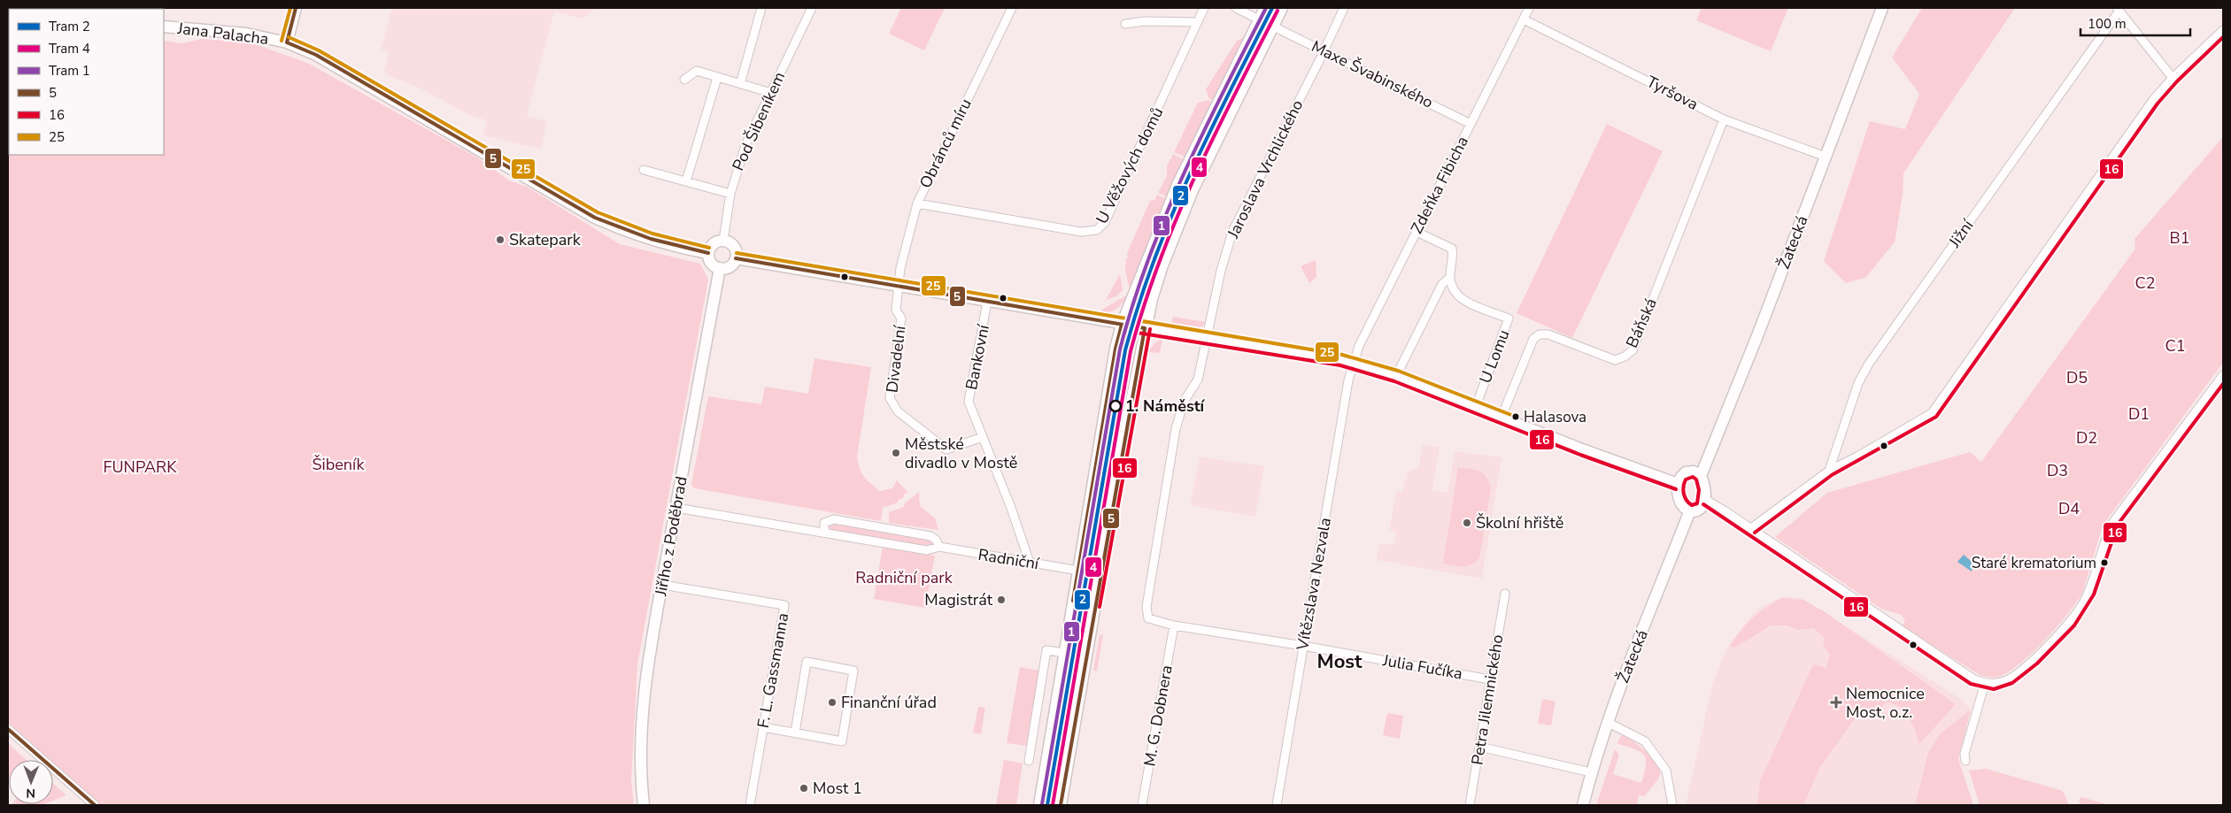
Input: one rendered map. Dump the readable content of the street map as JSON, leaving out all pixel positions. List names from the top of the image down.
{
  "streets": {
    "street": [
      "Jana Palacha",
      "Maxe Švabinského",
      "Tyršova",
      "Pod Šibeníkem",
      "Obránců míru",
      "U Věžových domů",
      "Jaroslava Vrchlického",
      "Zdeňka Fibicha",
      "Jižní",
      "Žatecká",
      "Báňská",
      "U Lomu",
      "Bankovní",
      "Divadelní",
      "Jiřího z Poděbrad",
      "Radniční",
      "Vítězslava Nezvala",
      "Julia Fučíka",
      "F. L. Gassmanna",
      "Petra Jilemnického",
      "M. G. Dobnera"
    ]
  },
  "crossings": [
    ["Jana Palacha", "Pod Šibeníkem"],
    ["Jana Palacha", "Jiřího z Poděbrad"],
    ["Maxe Švabinského", "Jaroslava Vrchlického"],
    ["Maxe Švabinského", "Zdeňka Fibicha"],
    ["Tyršova", "Zdeňka Fibicha"],
    ["Tyršova", "Žatecká"],
    ["Tyršova", "Báňská"],
    ["Pod Šibeníkem", "Jiřího z Poděbrad"],
    ["Obránců míru", "U Věžových domů"],
    ["Obránců míru", "Divadelní"],
    ["Jaroslava Vrchlického", "M. G. Dobnera"],
    ["Zdeňka Fibicha", "U Lomu"],
    ["Zdeňka Fibicha", "Vítězslava Nezvala"],
    ["Bankovní", "Divadelní"],
    ["Jiřího z Poděbrad", "Radniční"],
    ["Jiřího z Poděbrad", "F. L. Gassmanna"],
    ["Vítězslava Nezvala", "Julia Fučíka"],
    ["Julia Fučíka", "Petra Jilemnického"]
  ],
  "districts": ["Most"],
  "parks": [
    "B1",
    "C2",
    "C1",
    "D5",
    "D1",
    "D2",
    "Šibeník",
    "FUNPARK",
    "D3",
    "D4",
    "Radniční park"
  ],
  "places": {
    "other": [
      "Skatepark",
      "1. Náměstí",
      "Halasova",
      "Městské divadlo v Mostě",
      "Školní hřiště",
      "Staré krematorium",
      "Magistrát",
      "Finanční úřad",
      "Most 1"
    ],
    "health": ["Nemocnice Most, o.z."]
  },
  "lines": [
    "tram line 2",
    "tram line 1",
    "transit line 5",
    "transit line 25",
    "tram line 4",
    "transit line 16"
  ],
  "legend": [
    "Tram 2",
    "Tram 4",
    "Tram 1",
    "5",
    "16",
    "25"
  ],
  "scale_bar": "100 m",
  "north": "bottom"
}
